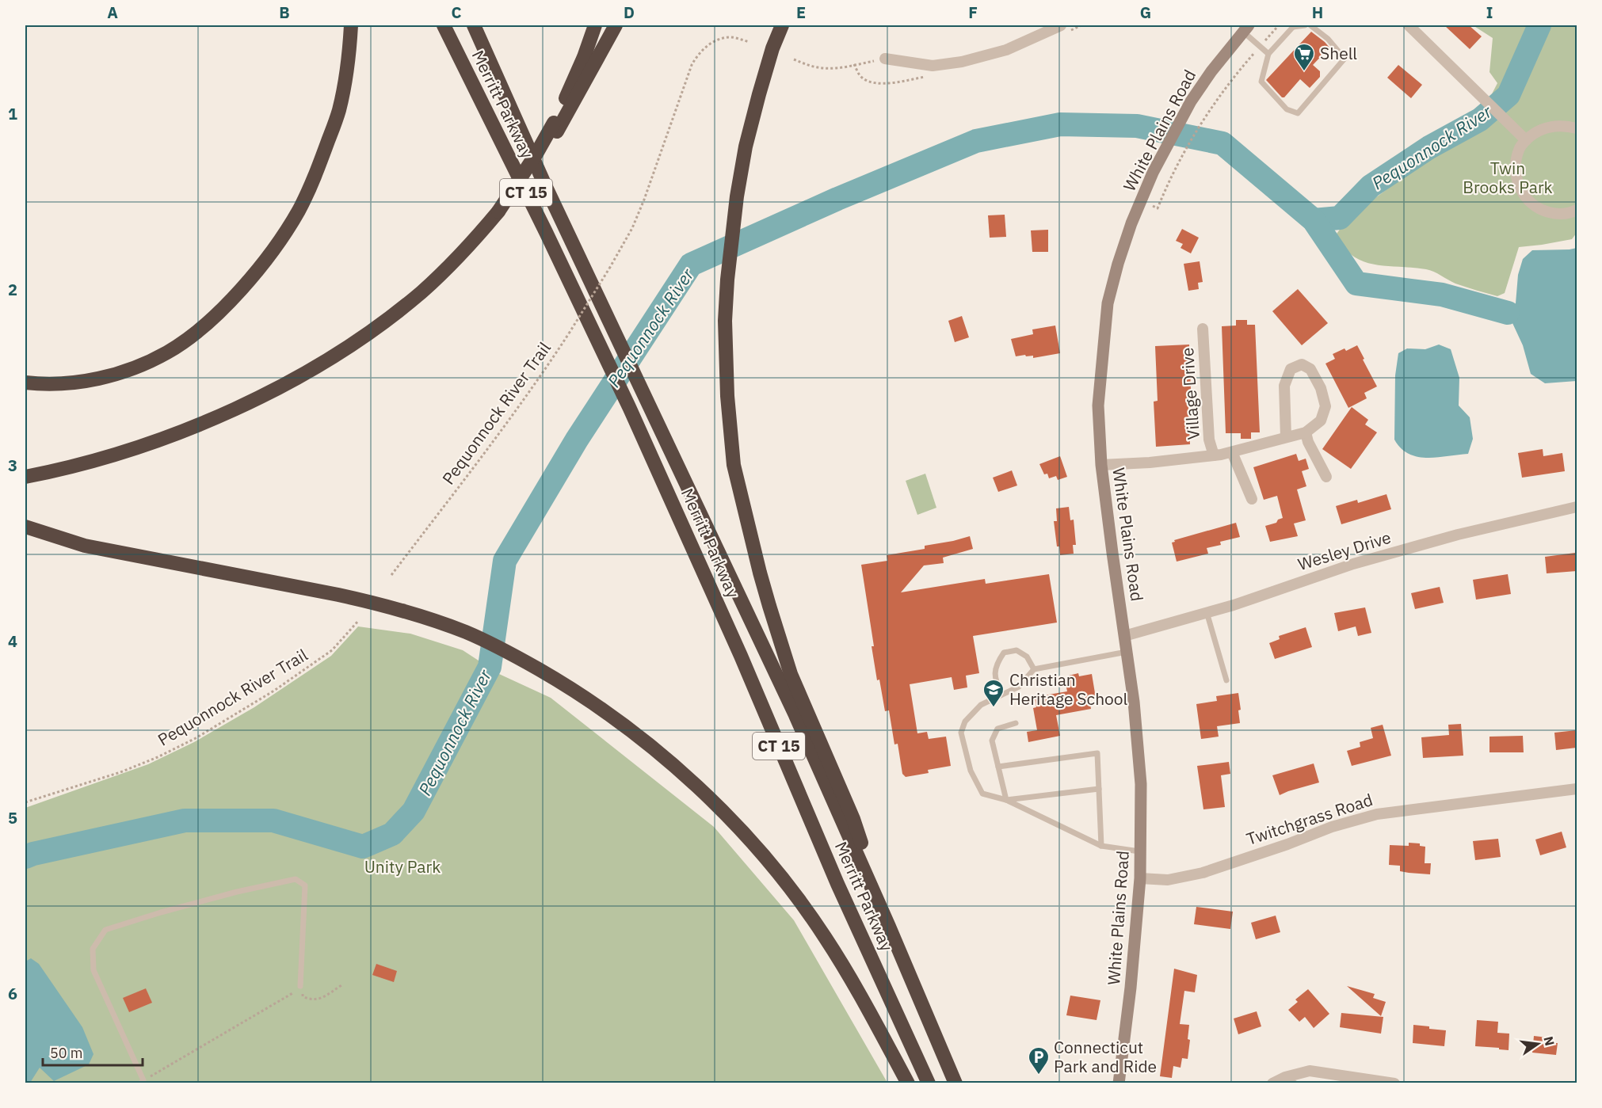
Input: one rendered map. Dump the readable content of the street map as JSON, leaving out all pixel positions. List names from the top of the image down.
{
  "streets": {
    "highway": ["Merritt Parkway", "CT 15"],
    "main road": ["White Plains Road"],
    "street": ["Village Drive", "Wesley Drive", "Twitchgrass Road"],
    "path": ["Pequonnock River Trail"]
  },
  "crossings": [
    ["White Plains Road", "Village Drive"],
    ["White Plains Road", "Wesley Drive"],
    ["White Plains Road", "Twitchgrass Road"]
  ],
  "water": ["Pequonnock River"],
  "parks": ["Twin Brooks Park", "Unity Park"],
  "places": {
    "supermarket": ["Shell"],
    "school or university": ["Christian Heritage School"],
    "parking": ["Connecticut Park and Ride"]
  },
  "scale_bar": "50 m",
  "north": "right",
  "grid": {
    "columns": [
      "A",
      "B",
      "C",
      "D",
      "E",
      "F",
      "G",
      "H",
      "I"
    ],
    "rows": [
      "1",
      "2",
      "3",
      "4",
      "5",
      "6"
    ]
  }
}
